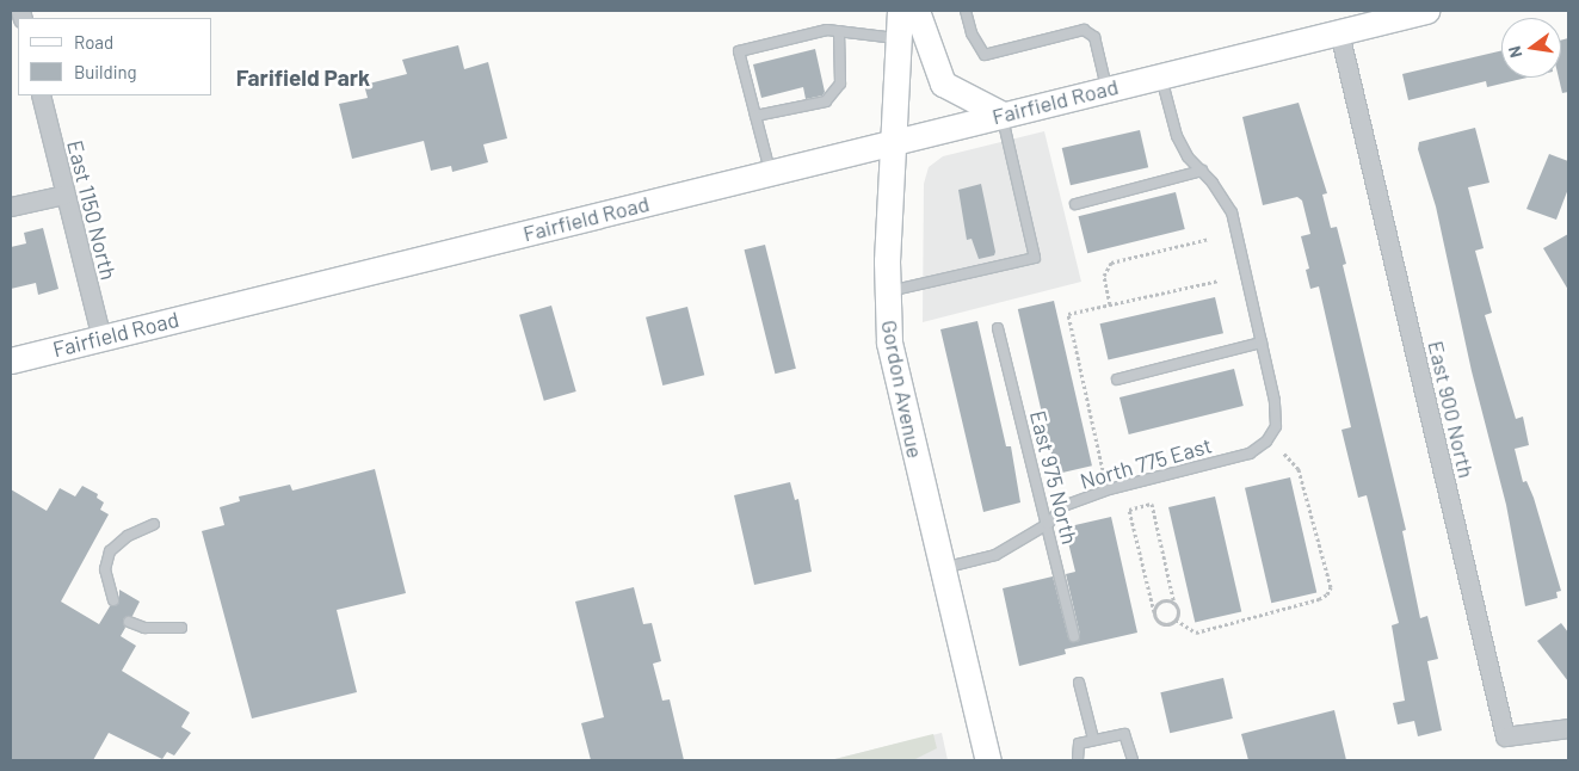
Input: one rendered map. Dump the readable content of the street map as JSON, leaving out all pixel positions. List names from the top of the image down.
{
  "streets": {
    "main road": ["Fairfield Road", "Gordon Avenue"],
    "street": ["East 1150 North", "East 900 North"],
    "lane": ["North 775 East", "East 975 North"]
  },
  "crossings": [
    ["Fairfield Road", "East 1150 North"],
    ["Fairfield Road", "Gordon Avenue"],
    ["Fairfield Road", "East 900 North"],
    ["Gordon Avenue", "North 775 East"],
    ["North 775 East", "East 975 North"]
  ],
  "districts": ["Farifield Park"],
  "legend": ["Road", "Building"],
  "north": "left"
}
